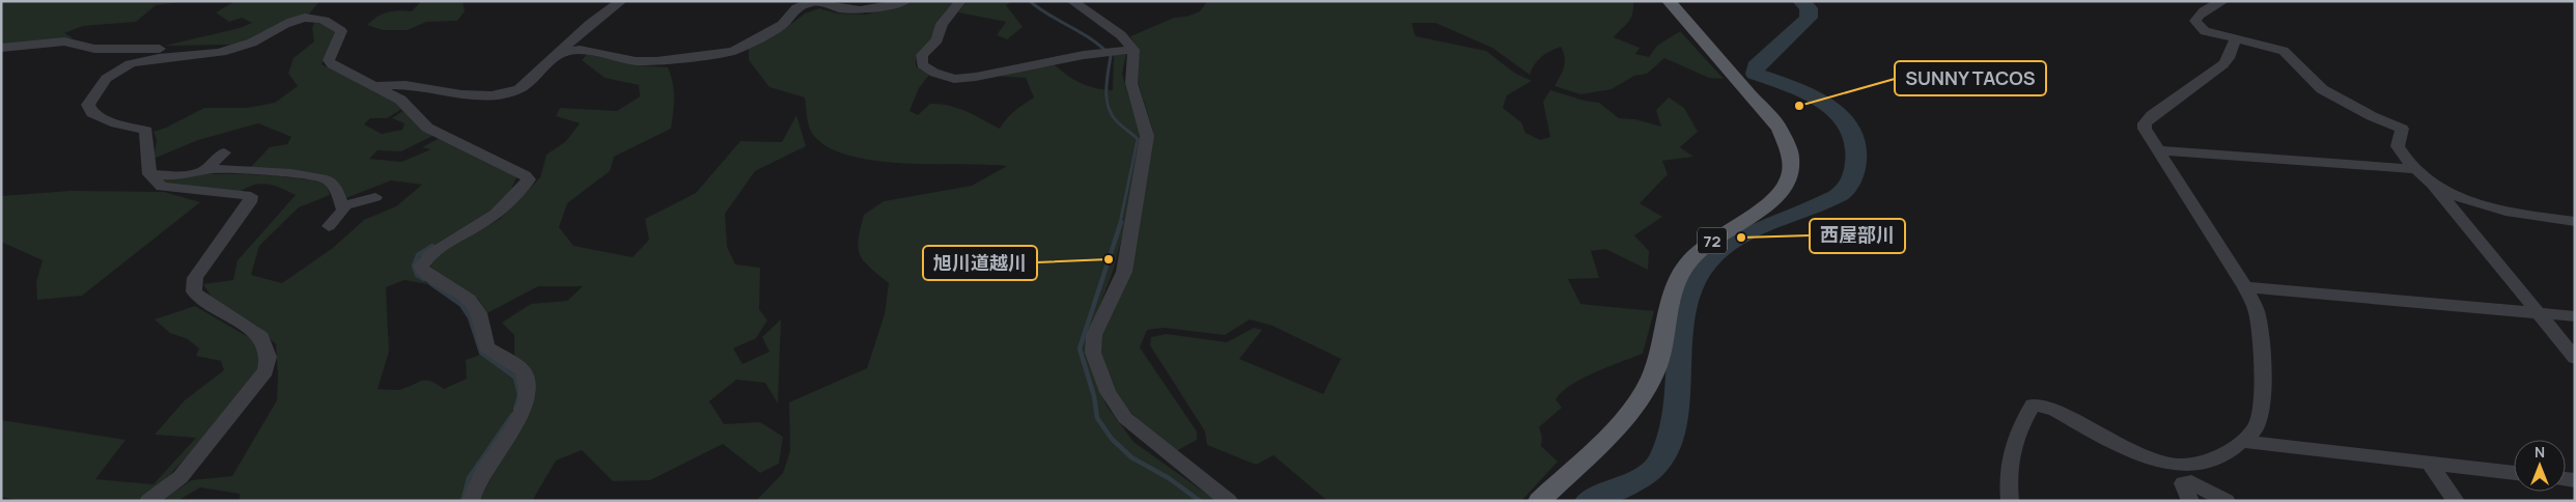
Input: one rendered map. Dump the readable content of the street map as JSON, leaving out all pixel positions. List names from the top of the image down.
{
  "streets": {
    "main road": ["72"]
  },
  "places": ["SUNNY TACOS", "西屋部川", "旭川道越川"],
  "north": "top"
}
